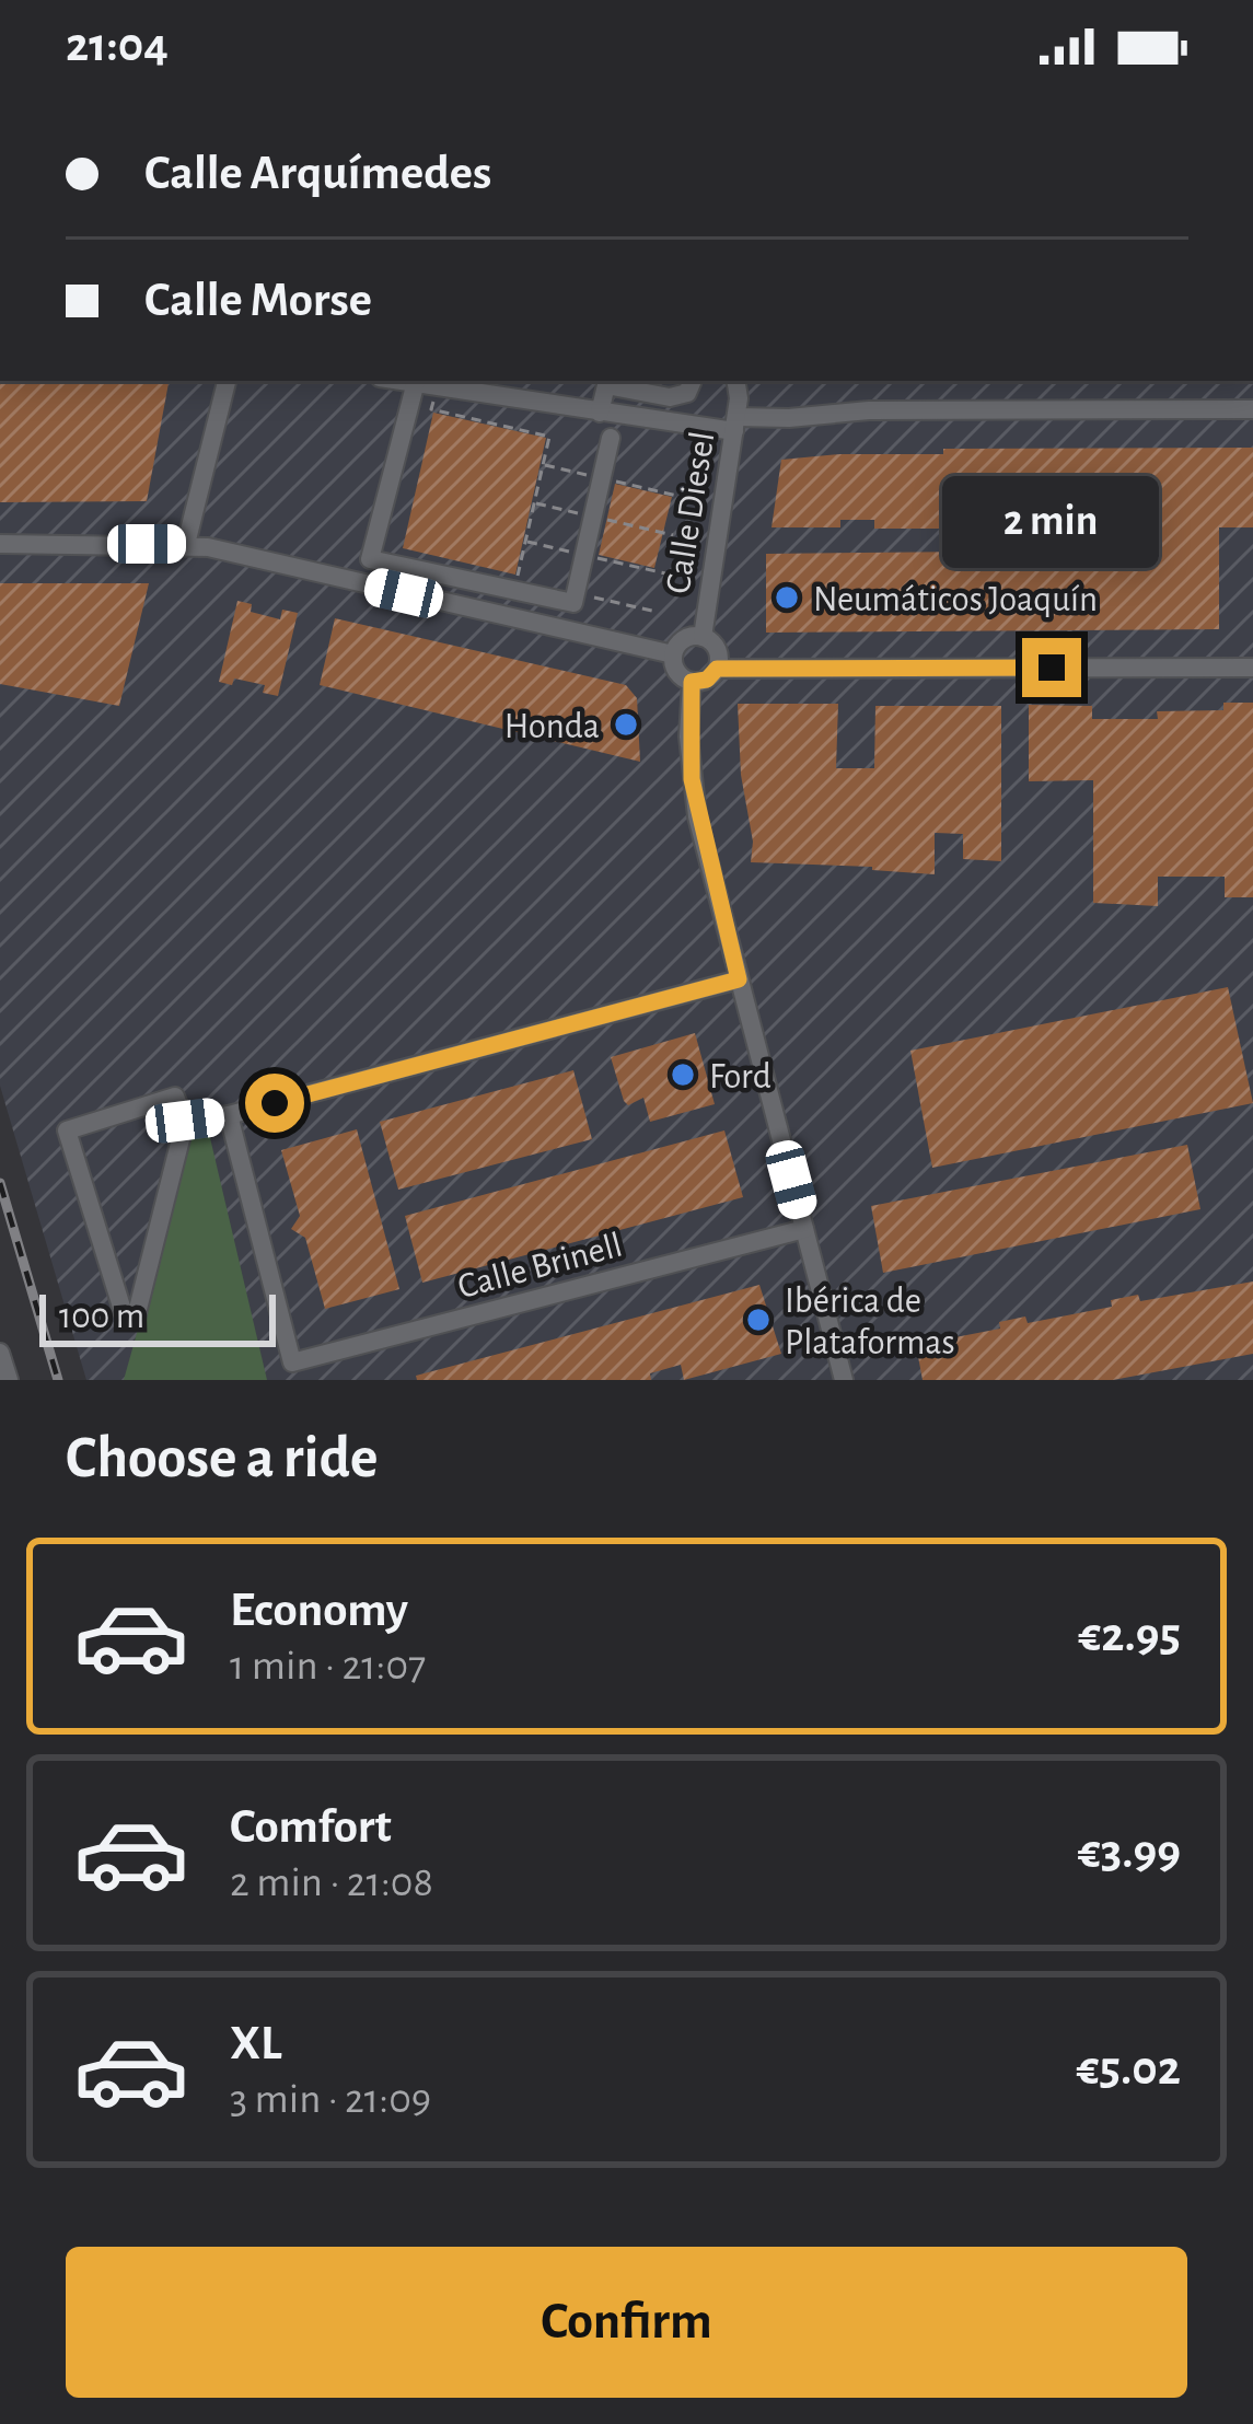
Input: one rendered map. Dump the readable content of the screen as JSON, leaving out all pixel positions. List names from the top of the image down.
{
  "streets": {
    "street": ["Calle Diesel", "Calle Brinell"]
  },
  "places": [
    "Neumáticos Joaquín",
    "Honda",
    "Ford",
    "Ibérica de Plataformas"
  ],
  "scale_bar": "100 m",
  "page": {
    "status": "21:04",
    "banner": ["Calle Arquímedes", "Calle Morse"],
    "bubble": "2 min",
    "scale": "100 m",
    "heading": "Choose a ride",
    "list": [
      {
        "name": "Economy",
        "note": "1 min · 21:07",
        "value": "€2.95"
      },
      {
        "name": "Comfort",
        "note": "2 min · 21:08",
        "value": "€3.99"
      },
      {
        "name": "XL",
        "note": "3 min · 21:09",
        "value": "€5.02"
      }
    ],
    "buttons": "Confirm"
  }
}
